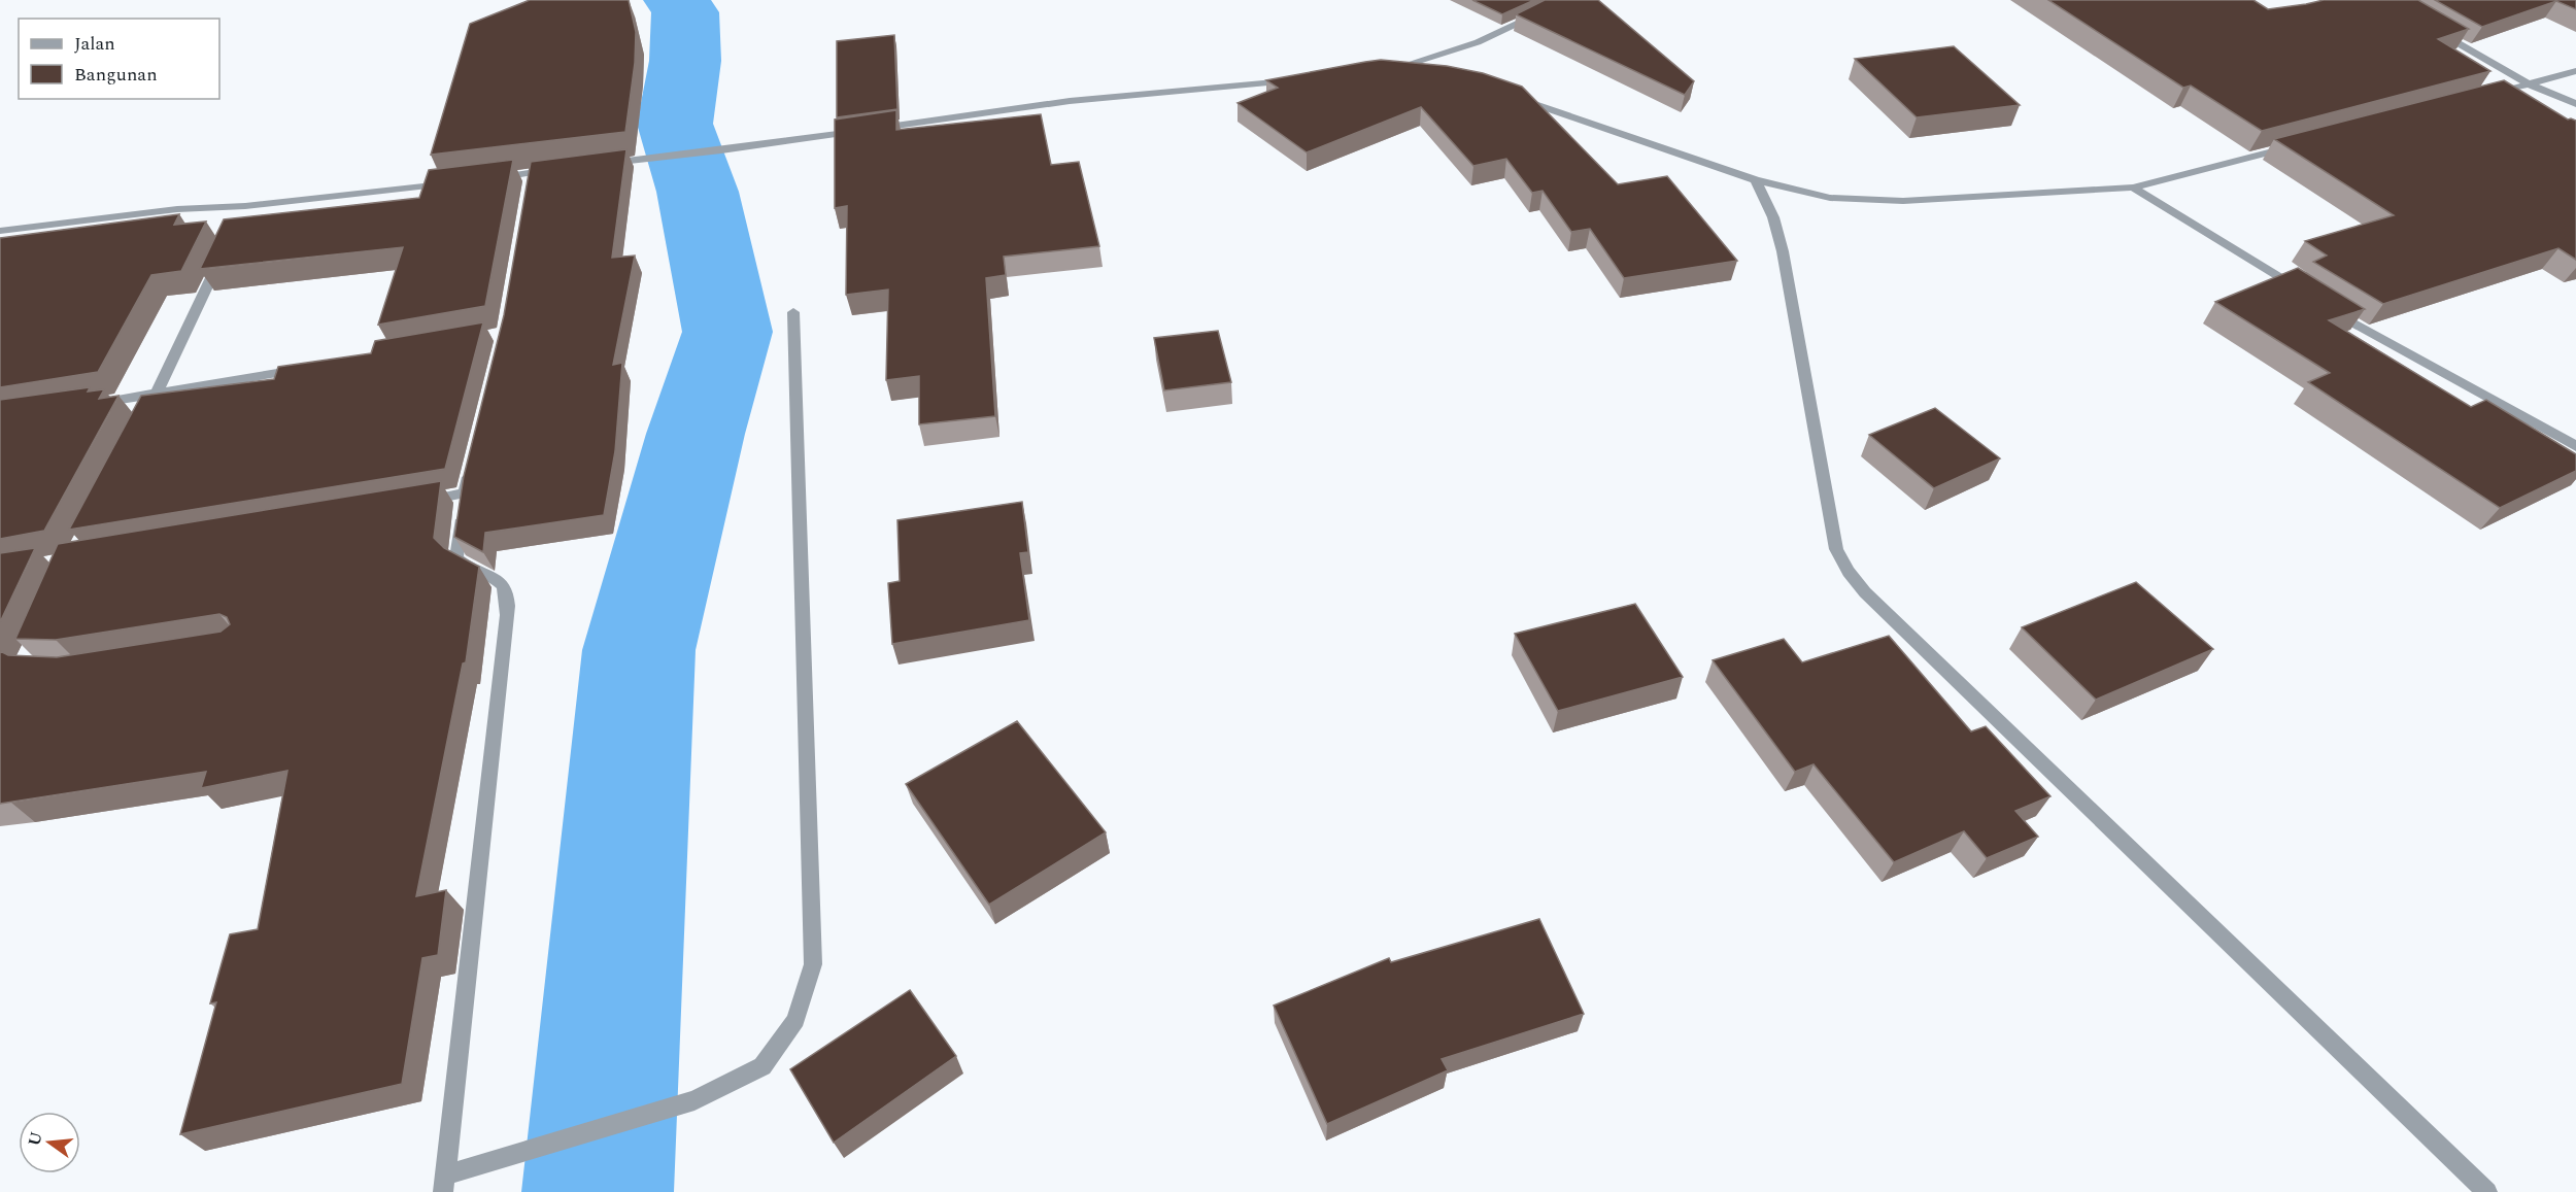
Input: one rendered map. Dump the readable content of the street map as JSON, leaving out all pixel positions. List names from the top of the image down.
{
  "legend": ["Jalan", "Bangunan"],
  "north": "left"
}
